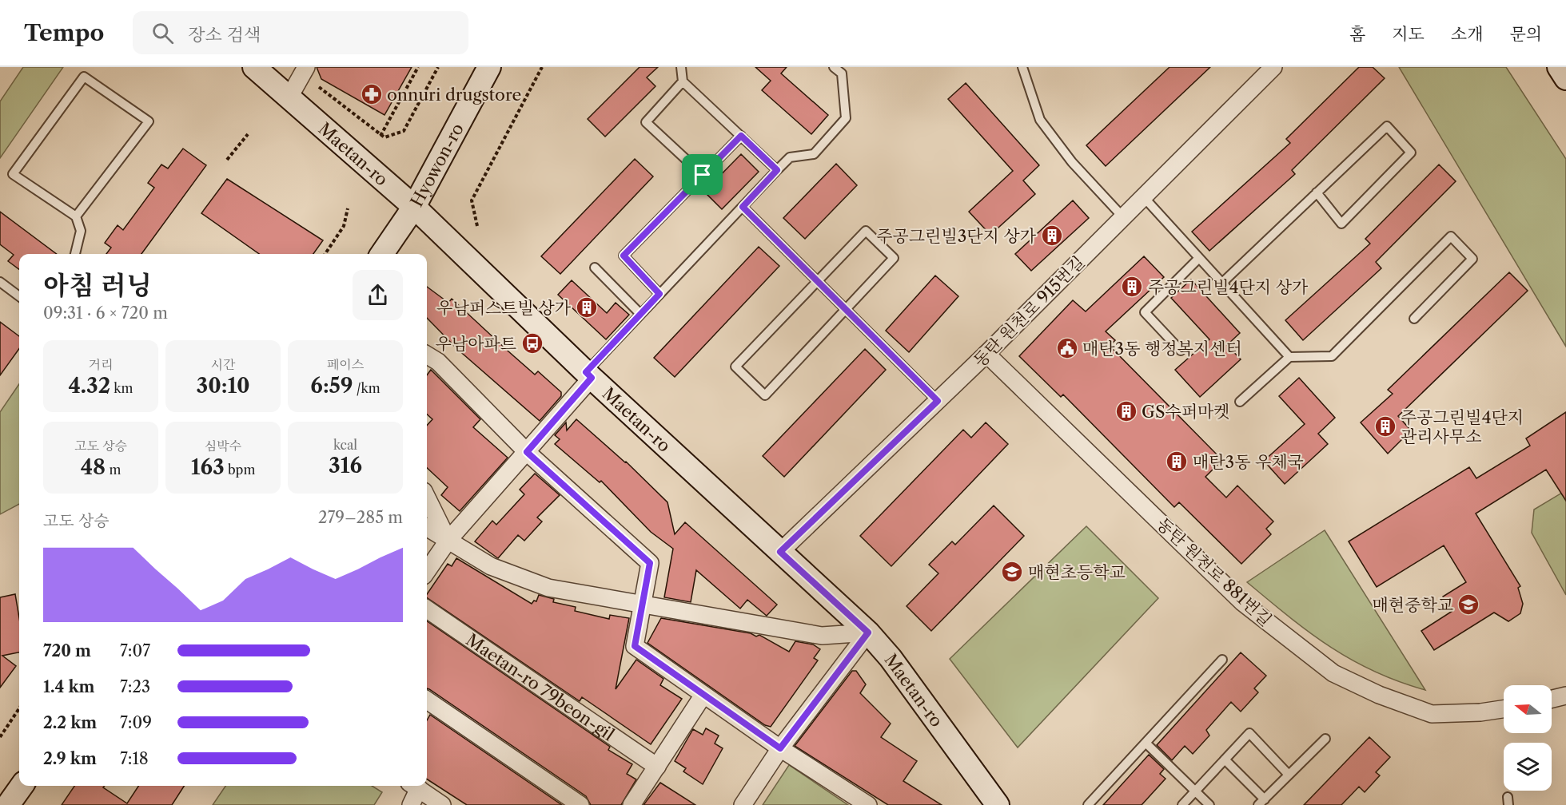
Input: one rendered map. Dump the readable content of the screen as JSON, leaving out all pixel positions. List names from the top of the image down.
{
  "streets": {
    "street": [
      "Maetan-ro",
      "Hyowon-ro",
      "동탄 원천로 915번길",
      "동탄 원천로 881번길",
      "Maetan-ro 79beon-gil"
    ]
  },
  "crossings": [
    ["Maetan-ro", "Hyowon-ro"],
    ["Maetan-ro", "동탄 원천로 915번길"],
    ["동탄 원천로 915번길", "동탄 원천로 881번길"]
  ],
  "places": {
    "pharmacy": ["onnuri drugstore"],
    "building": [
      "주공그린빌3단지 상가",
      "주공그린빌4단지 상가",
      "우남퍼스트빌 상가",
      "GS수퍼마켓",
      "주공그린빌4단지 관리사무소",
      "매탄3동 우체국"
    ],
    "bus stop": ["우남아파트"],
    "public building": ["매탄3동 행정복지센터"],
    "school or university": ["매현초등학교", "매현중학교"]
  },
  "north": "left",
  "page": {
    "header": "Tempo",
    "search": "장소 검색",
    "nav": [
      "홈",
      "지도",
      "소개",
      "문의"
    ],
    "heading": ["아침 러닝", "09:31 · 6 × 720 m"],
    "stats": [
      ["거리", "4.32 km"],
      ["시간", "30:10"],
      ["페이스", "6:59 /km"],
      ["고도 상승", "48 m"],
      ["심박수", "163 bpm"],
      ["kcal", "316"]
    ],
    "chart": ["고도 상승", "279–285 m"],
    "list": [
      {
        "name": "720 m",
        "note": "7:07"
      },
      {
        "name": "1.4 km",
        "note": "7:23"
      },
      {
        "name": "2.2 km",
        "note": "7:09"
      },
      {
        "name": "2.9 km",
        "note": "7:18"
      }
    ]
  }
}
